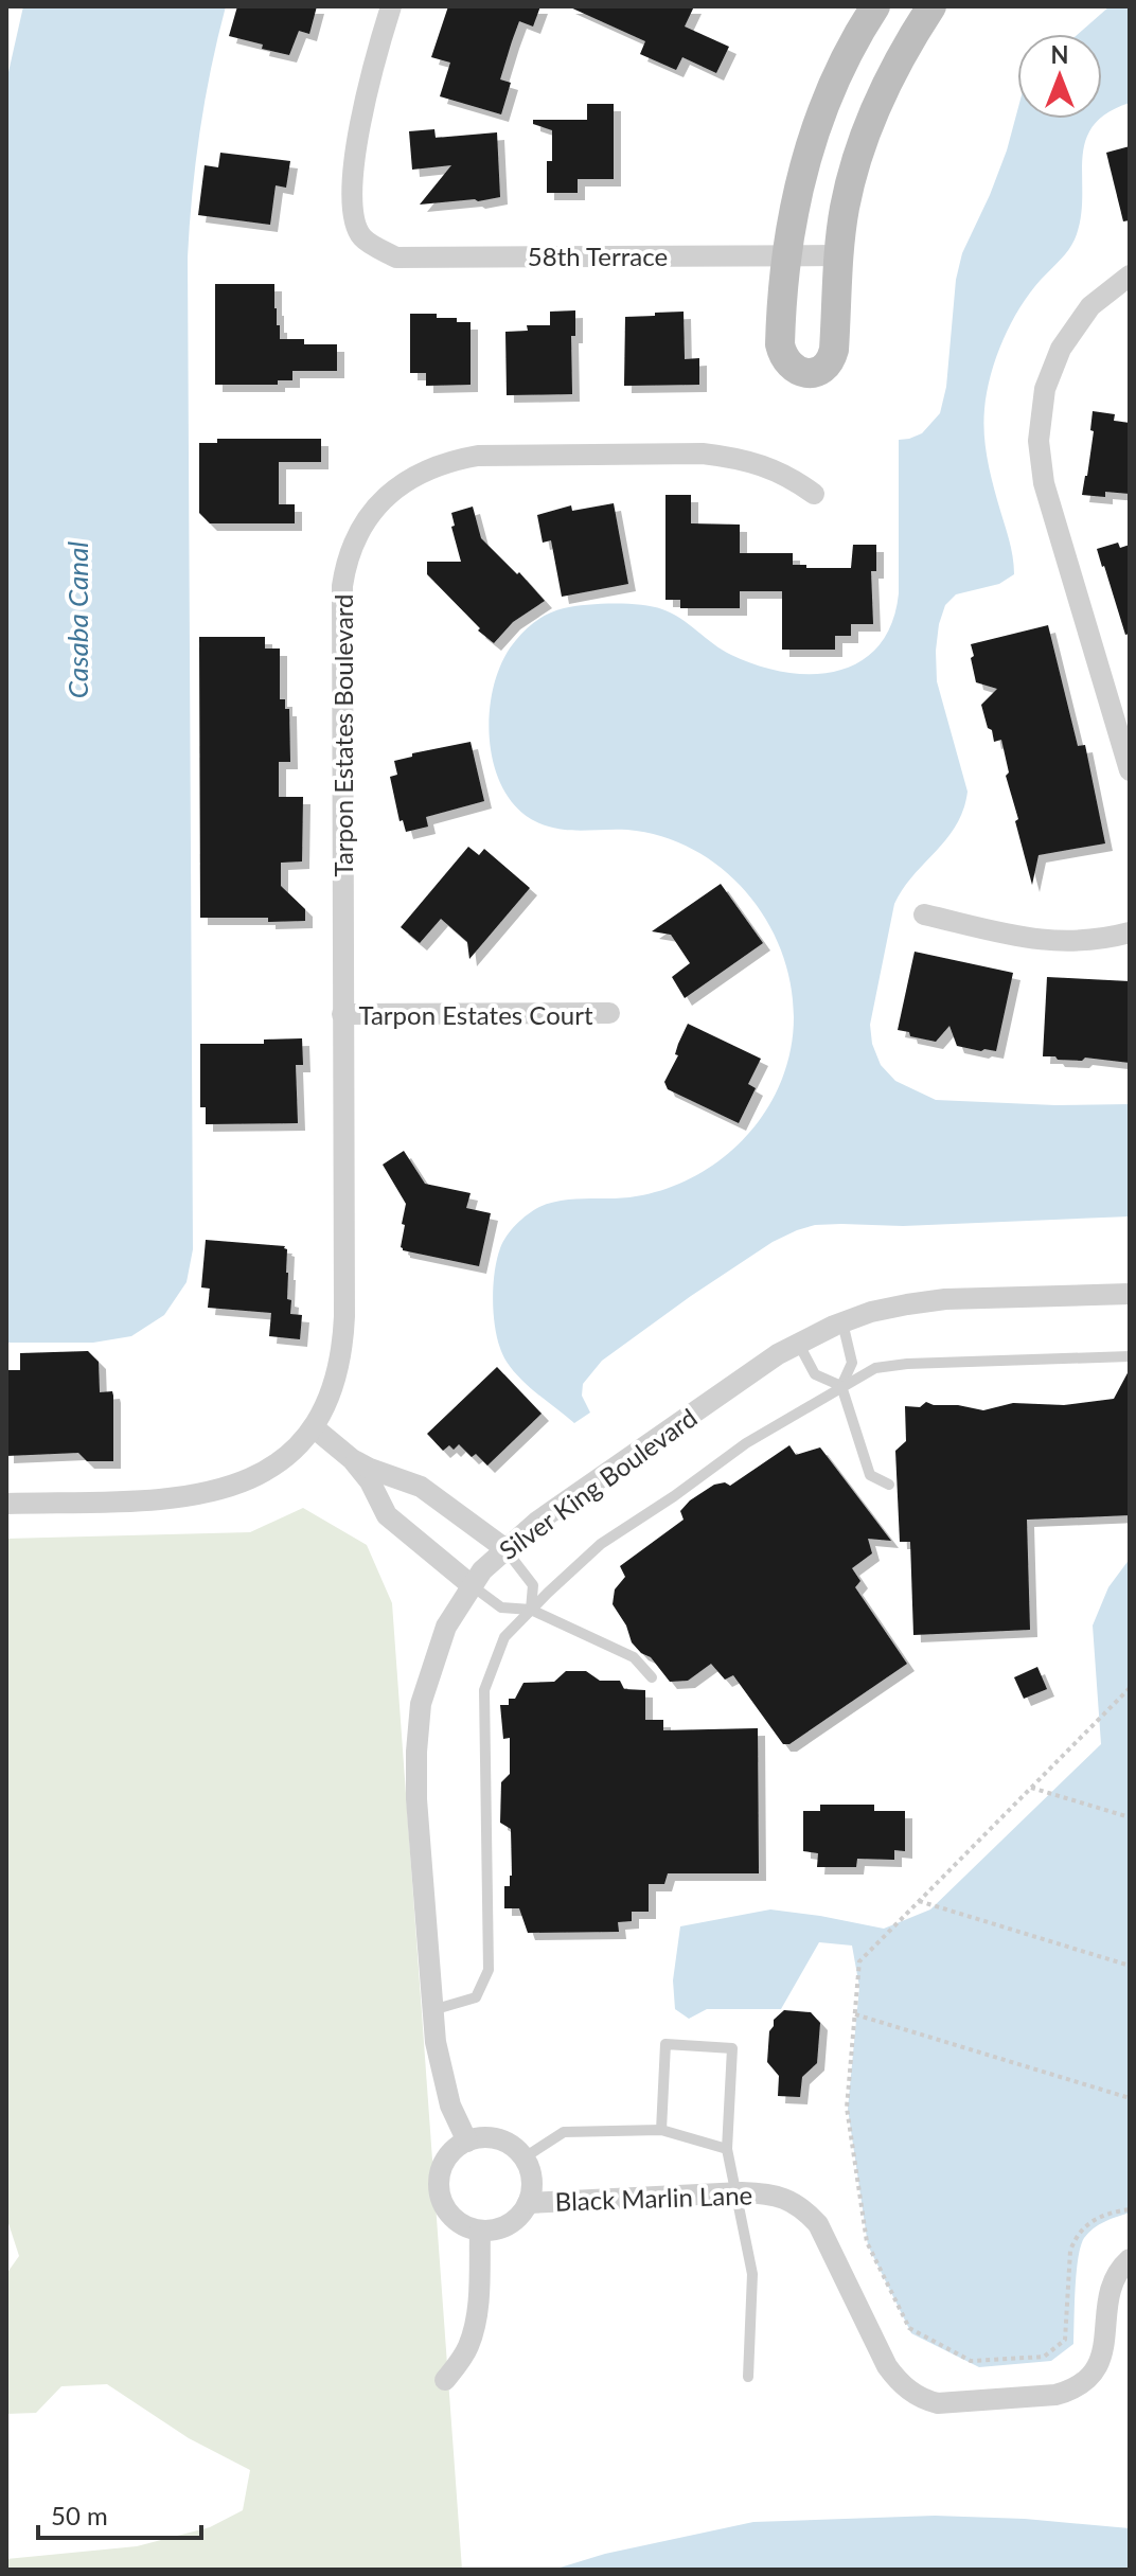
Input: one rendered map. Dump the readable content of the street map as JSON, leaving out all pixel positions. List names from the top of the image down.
{
  "streets": {
    "street": [
      "58th Terrace",
      "Tarpon Estates Boulevard",
      "Tarpon Estates Court",
      "Silver King Boulevard",
      "Black Marlin Lane"
    ]
  },
  "crossings": [
    ["Tarpon Estates Boulevard", "Tarpon Estates Court"],
    ["Silver King Boulevard", "Black Marlin Lane"]
  ],
  "water": ["Casaba Canal"],
  "scale_bar": "50 m",
  "north": "top"
}
